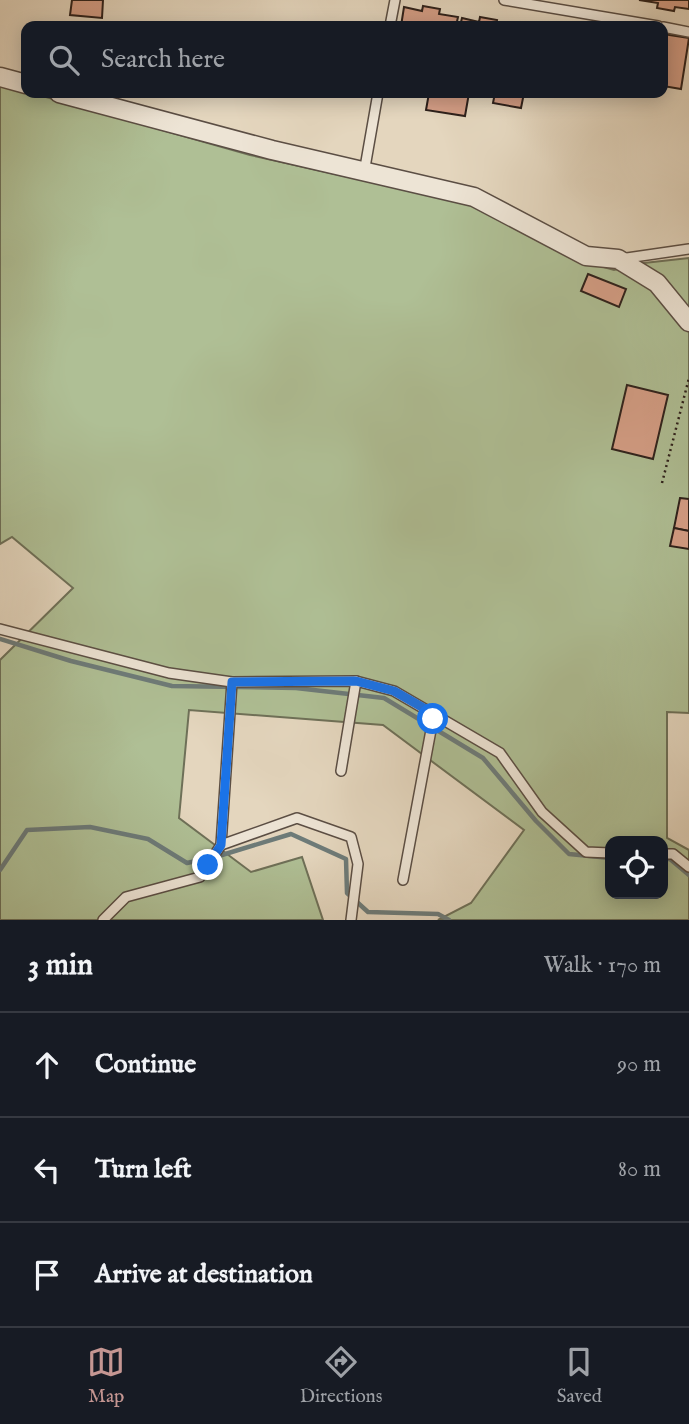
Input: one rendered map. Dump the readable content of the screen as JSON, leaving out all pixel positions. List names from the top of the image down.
{
  "page": {
    "search": "Search here",
    "heading": ["3 min", "Walk · 170 m"],
    "list": [
      ["Continue", "90 m"],
      ["Turn left", "80 m"],
      "Arrive at destination"
    ],
    "nav": ["Map", "Directions", "Saved"]
  }
}
